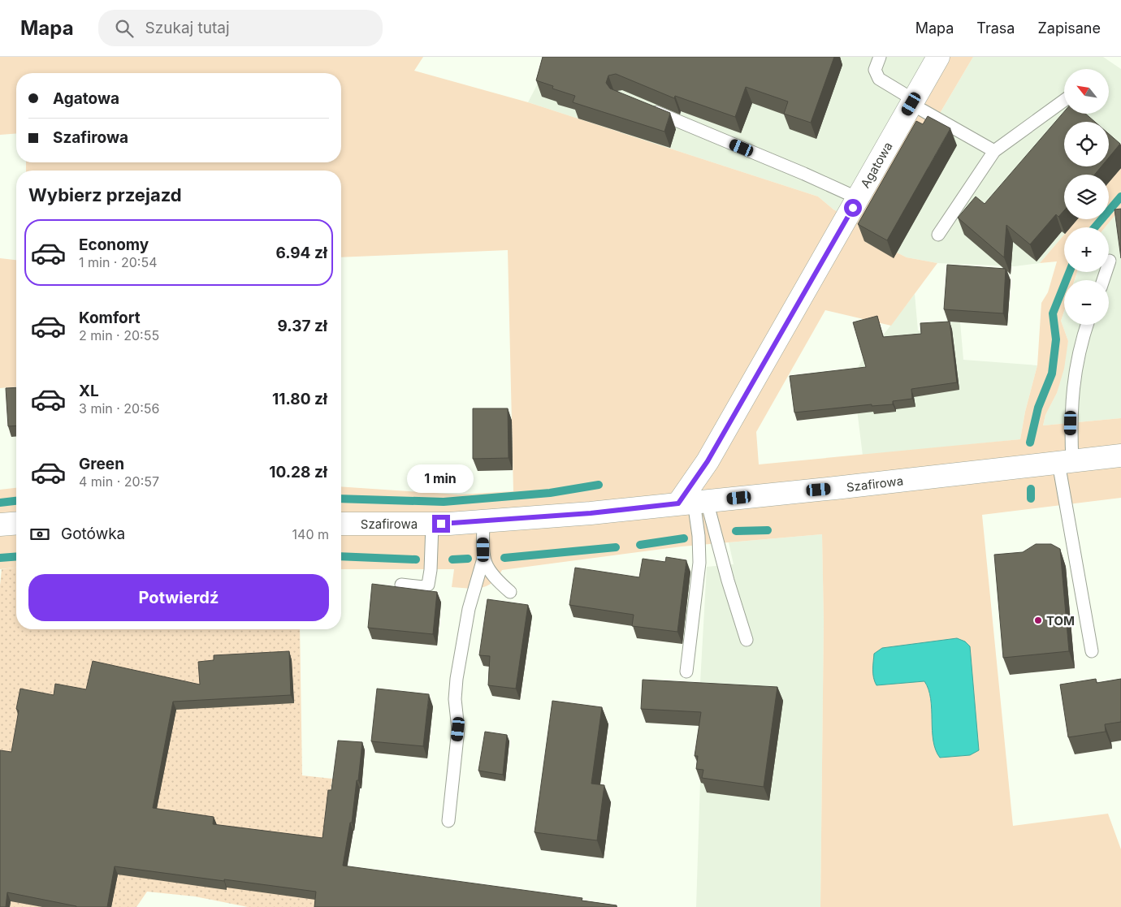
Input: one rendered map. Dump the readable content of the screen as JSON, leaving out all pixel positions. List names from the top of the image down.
{
  "streets": {
    "street": ["Agatowa", "Szafirowa"]
  },
  "crossings": [
    ["Agatowa", "Szafirowa"]
  ],
  "places": ["TOM"],
  "north": "top left",
  "page": {
    "header": "Mapa",
    "search": "Szukaj tutaj",
    "nav": ["Mapa", "Trasa", "Zapisane"],
    "map_buttons": ["+", "−"],
    "banner": ["Agatowa", "Szafirowa"],
    "heading": "Wybierz przejazd",
    "list": [
      {
        "name": "Economy",
        "note": "1 min · 20:54",
        "value": "6.94 zł"
      },
      {
        "name": "Komfort",
        "note": "2 min · 20:55",
        "value": "9.37 zł"
      },
      {
        "name": "XL",
        "note": "3 min · 20:56",
        "value": "11.80 zł"
      },
      {
        "name": "Green",
        "note": "4 min · 20:57",
        "value": "10.28 zł"
      }
    ],
    "bubble": "1 min",
    "pay": ["Gotówka", "140 m"],
    "buttons": "Potwierdź"
  }
}
